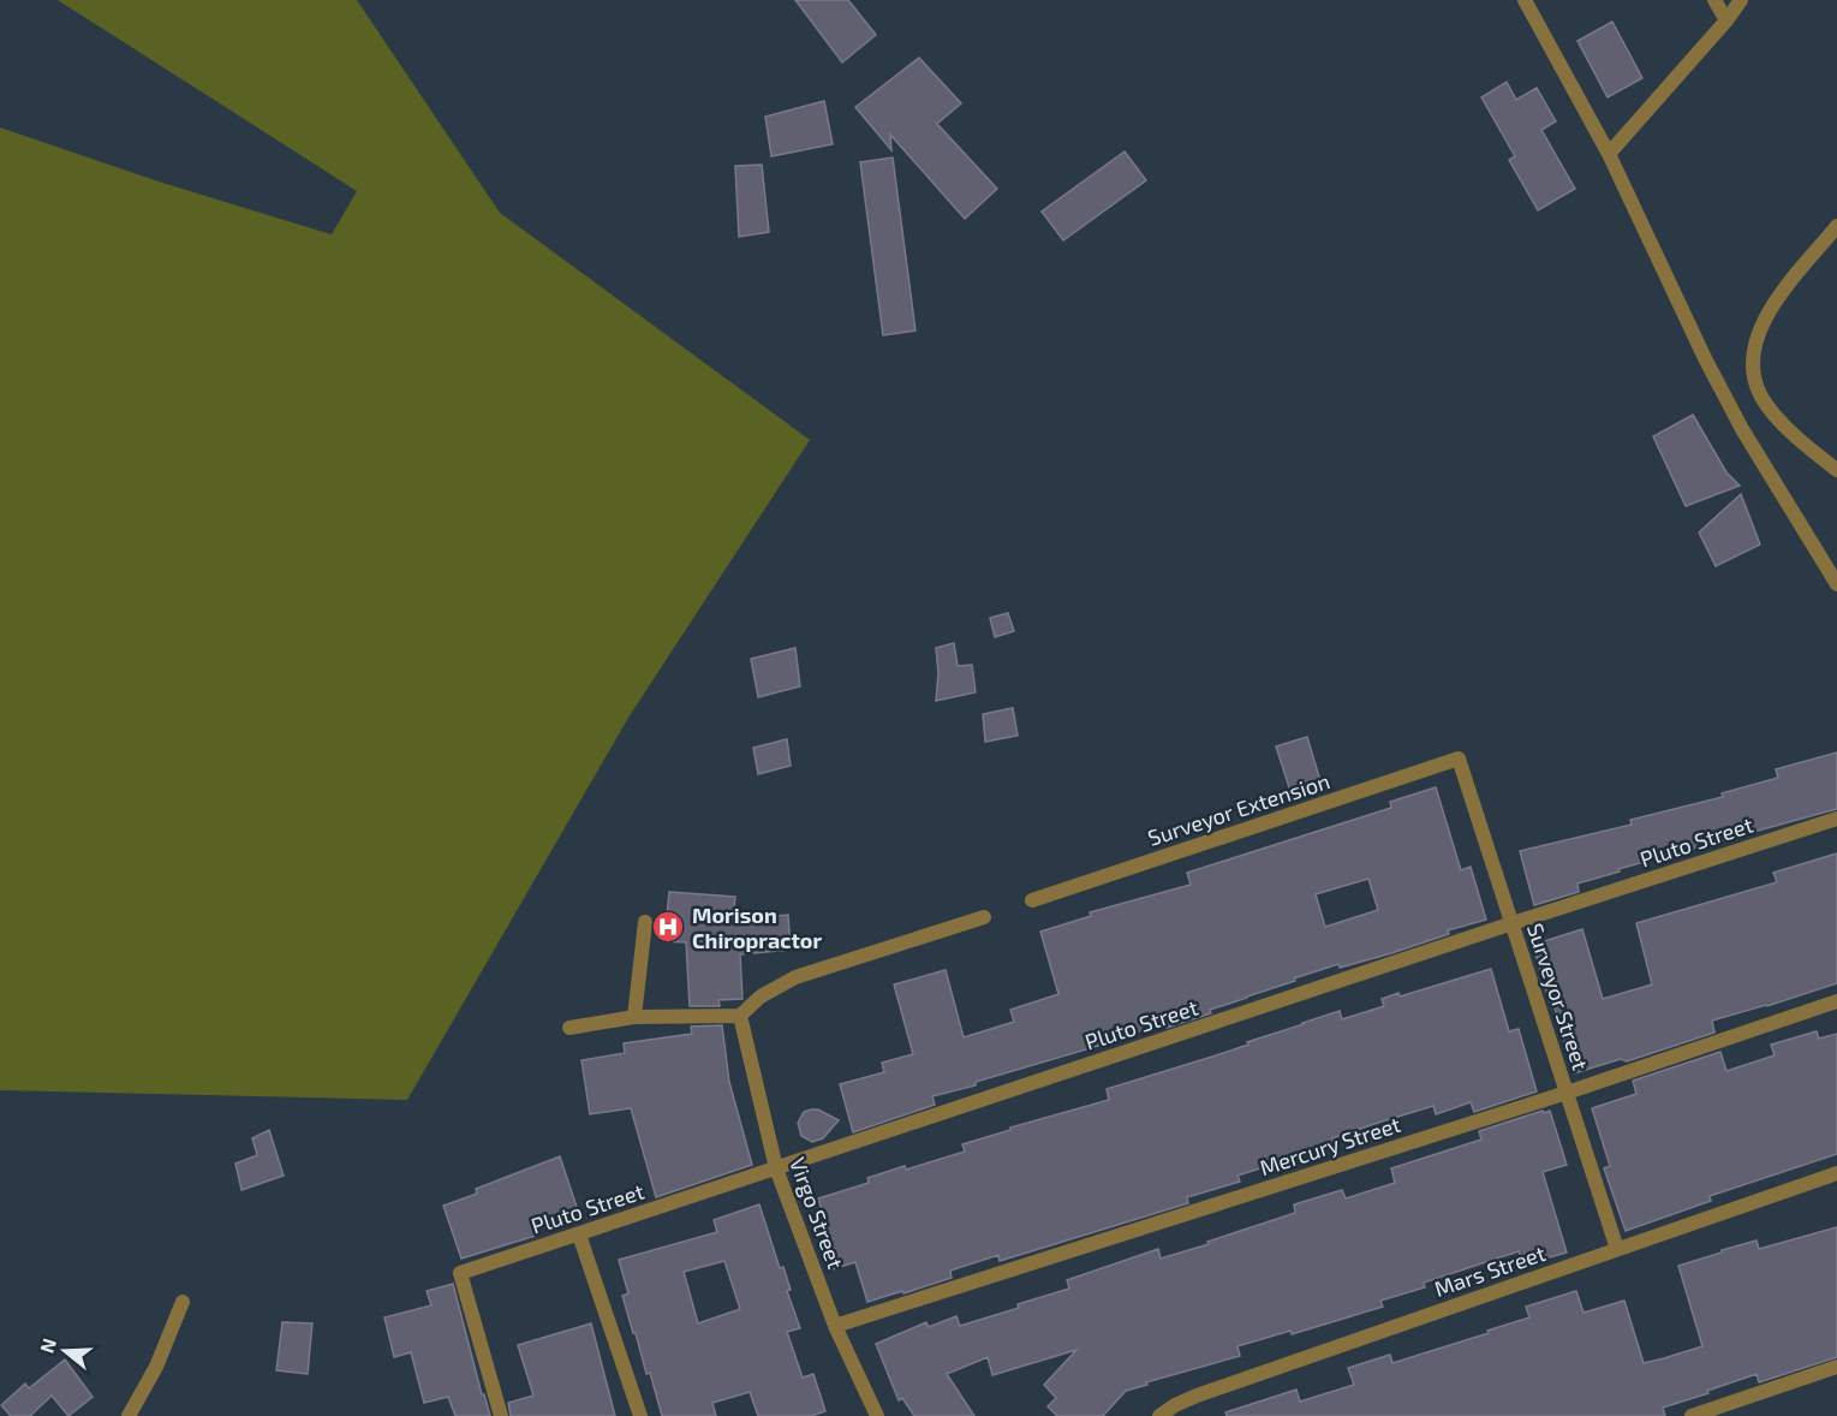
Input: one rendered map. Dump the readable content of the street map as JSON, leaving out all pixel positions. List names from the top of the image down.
{
  "streets": {
    "street": [
      "Surveyor Extension",
      "Pluto Street",
      "Surveyor Street",
      "Mercury Street",
      "Virgo Street",
      "Mars Street"
    ]
  },
  "crossings": [
    ["Surveyor Extension", "Surveyor Street"],
    ["Pluto Street", "Surveyor Street"],
    ["Pluto Street", "Virgo Street"],
    ["Surveyor Street", "Mercury Street"],
    ["Surveyor Street", "Mars Street"],
    ["Mercury Street", "Virgo Street"]
  ],
  "places": {
    "hospital": ["Morison Chiropractor"]
  },
  "north": "left"
}
